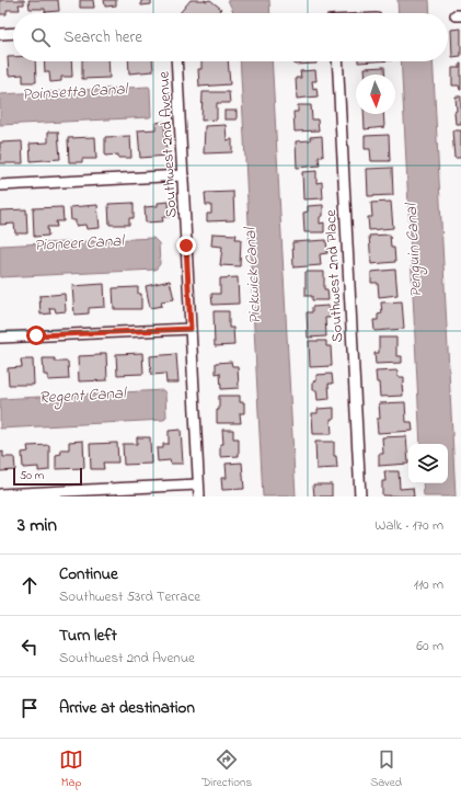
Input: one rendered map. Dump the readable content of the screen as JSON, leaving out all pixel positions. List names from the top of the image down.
{
  "streets": {
    "street": ["Southwest 2nd Avenue", "Southwest 2nd Place"]
  },
  "water": [
    "Poinsetta Canal",
    "Pioneer Canal",
    "Penguin Canal",
    "Pickwick Canal",
    "Regent Canal"
  ],
  "scale_bar": "50 m",
  "north": "bottom",
  "page": {
    "search": "Search here",
    "scale": "50 m",
    "heading": ["3 min", "Walk · 170 m"],
    "list": [
      ["Continue", "Southwest 53rd Terrace", "110 m"],
      ["Turn left", "Southwest 2nd Avenue", "60 m"],
      "Arrive at destination"
    ],
    "nav": ["Map", "Directions", "Saved"]
  }
}
